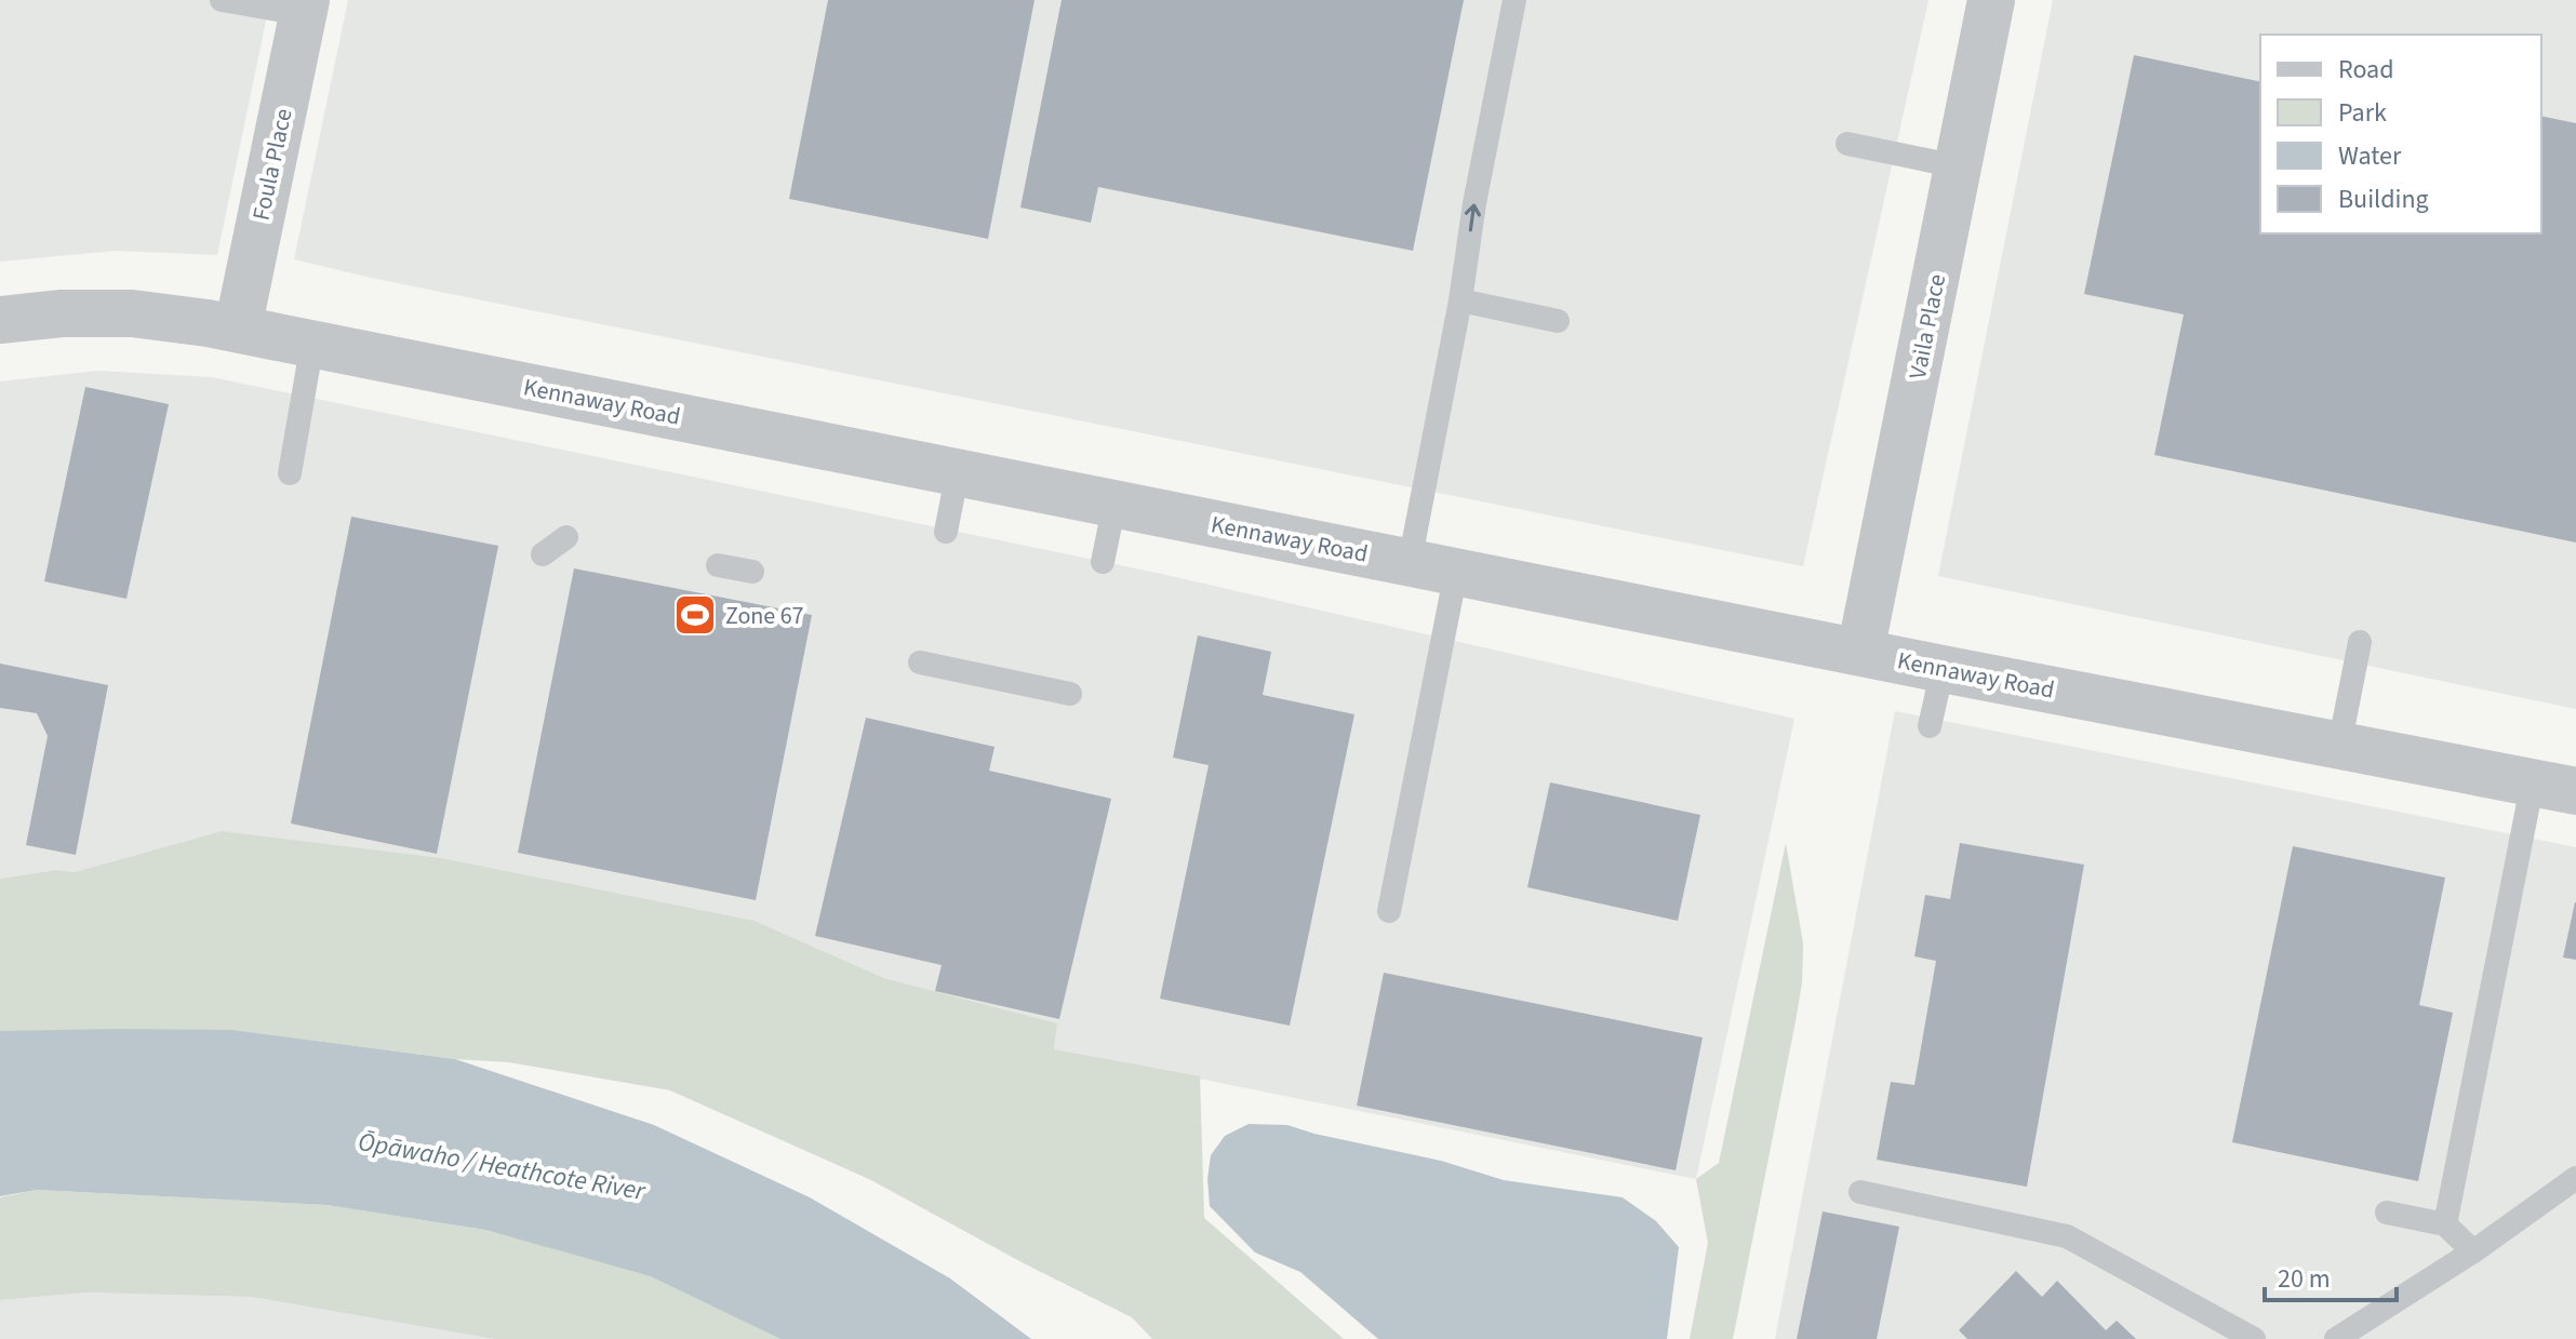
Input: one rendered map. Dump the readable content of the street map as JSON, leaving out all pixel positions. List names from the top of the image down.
{
  "streets": {
    "street": ["Foula Place", "Vaila Place", "Kennaway Road"]
  },
  "crossings": [
    ["Foula Place", "Kennaway Road"],
    ["Vaila Place", "Kennaway Road"]
  ],
  "water": ["Ōpāwaho / Heathcote River"],
  "places": {
    "sports": ["Zone 67"]
  },
  "legend": [
    "Road",
    "Park",
    "Water",
    "Building"
  ],
  "scale_bar": "20 m"
}
